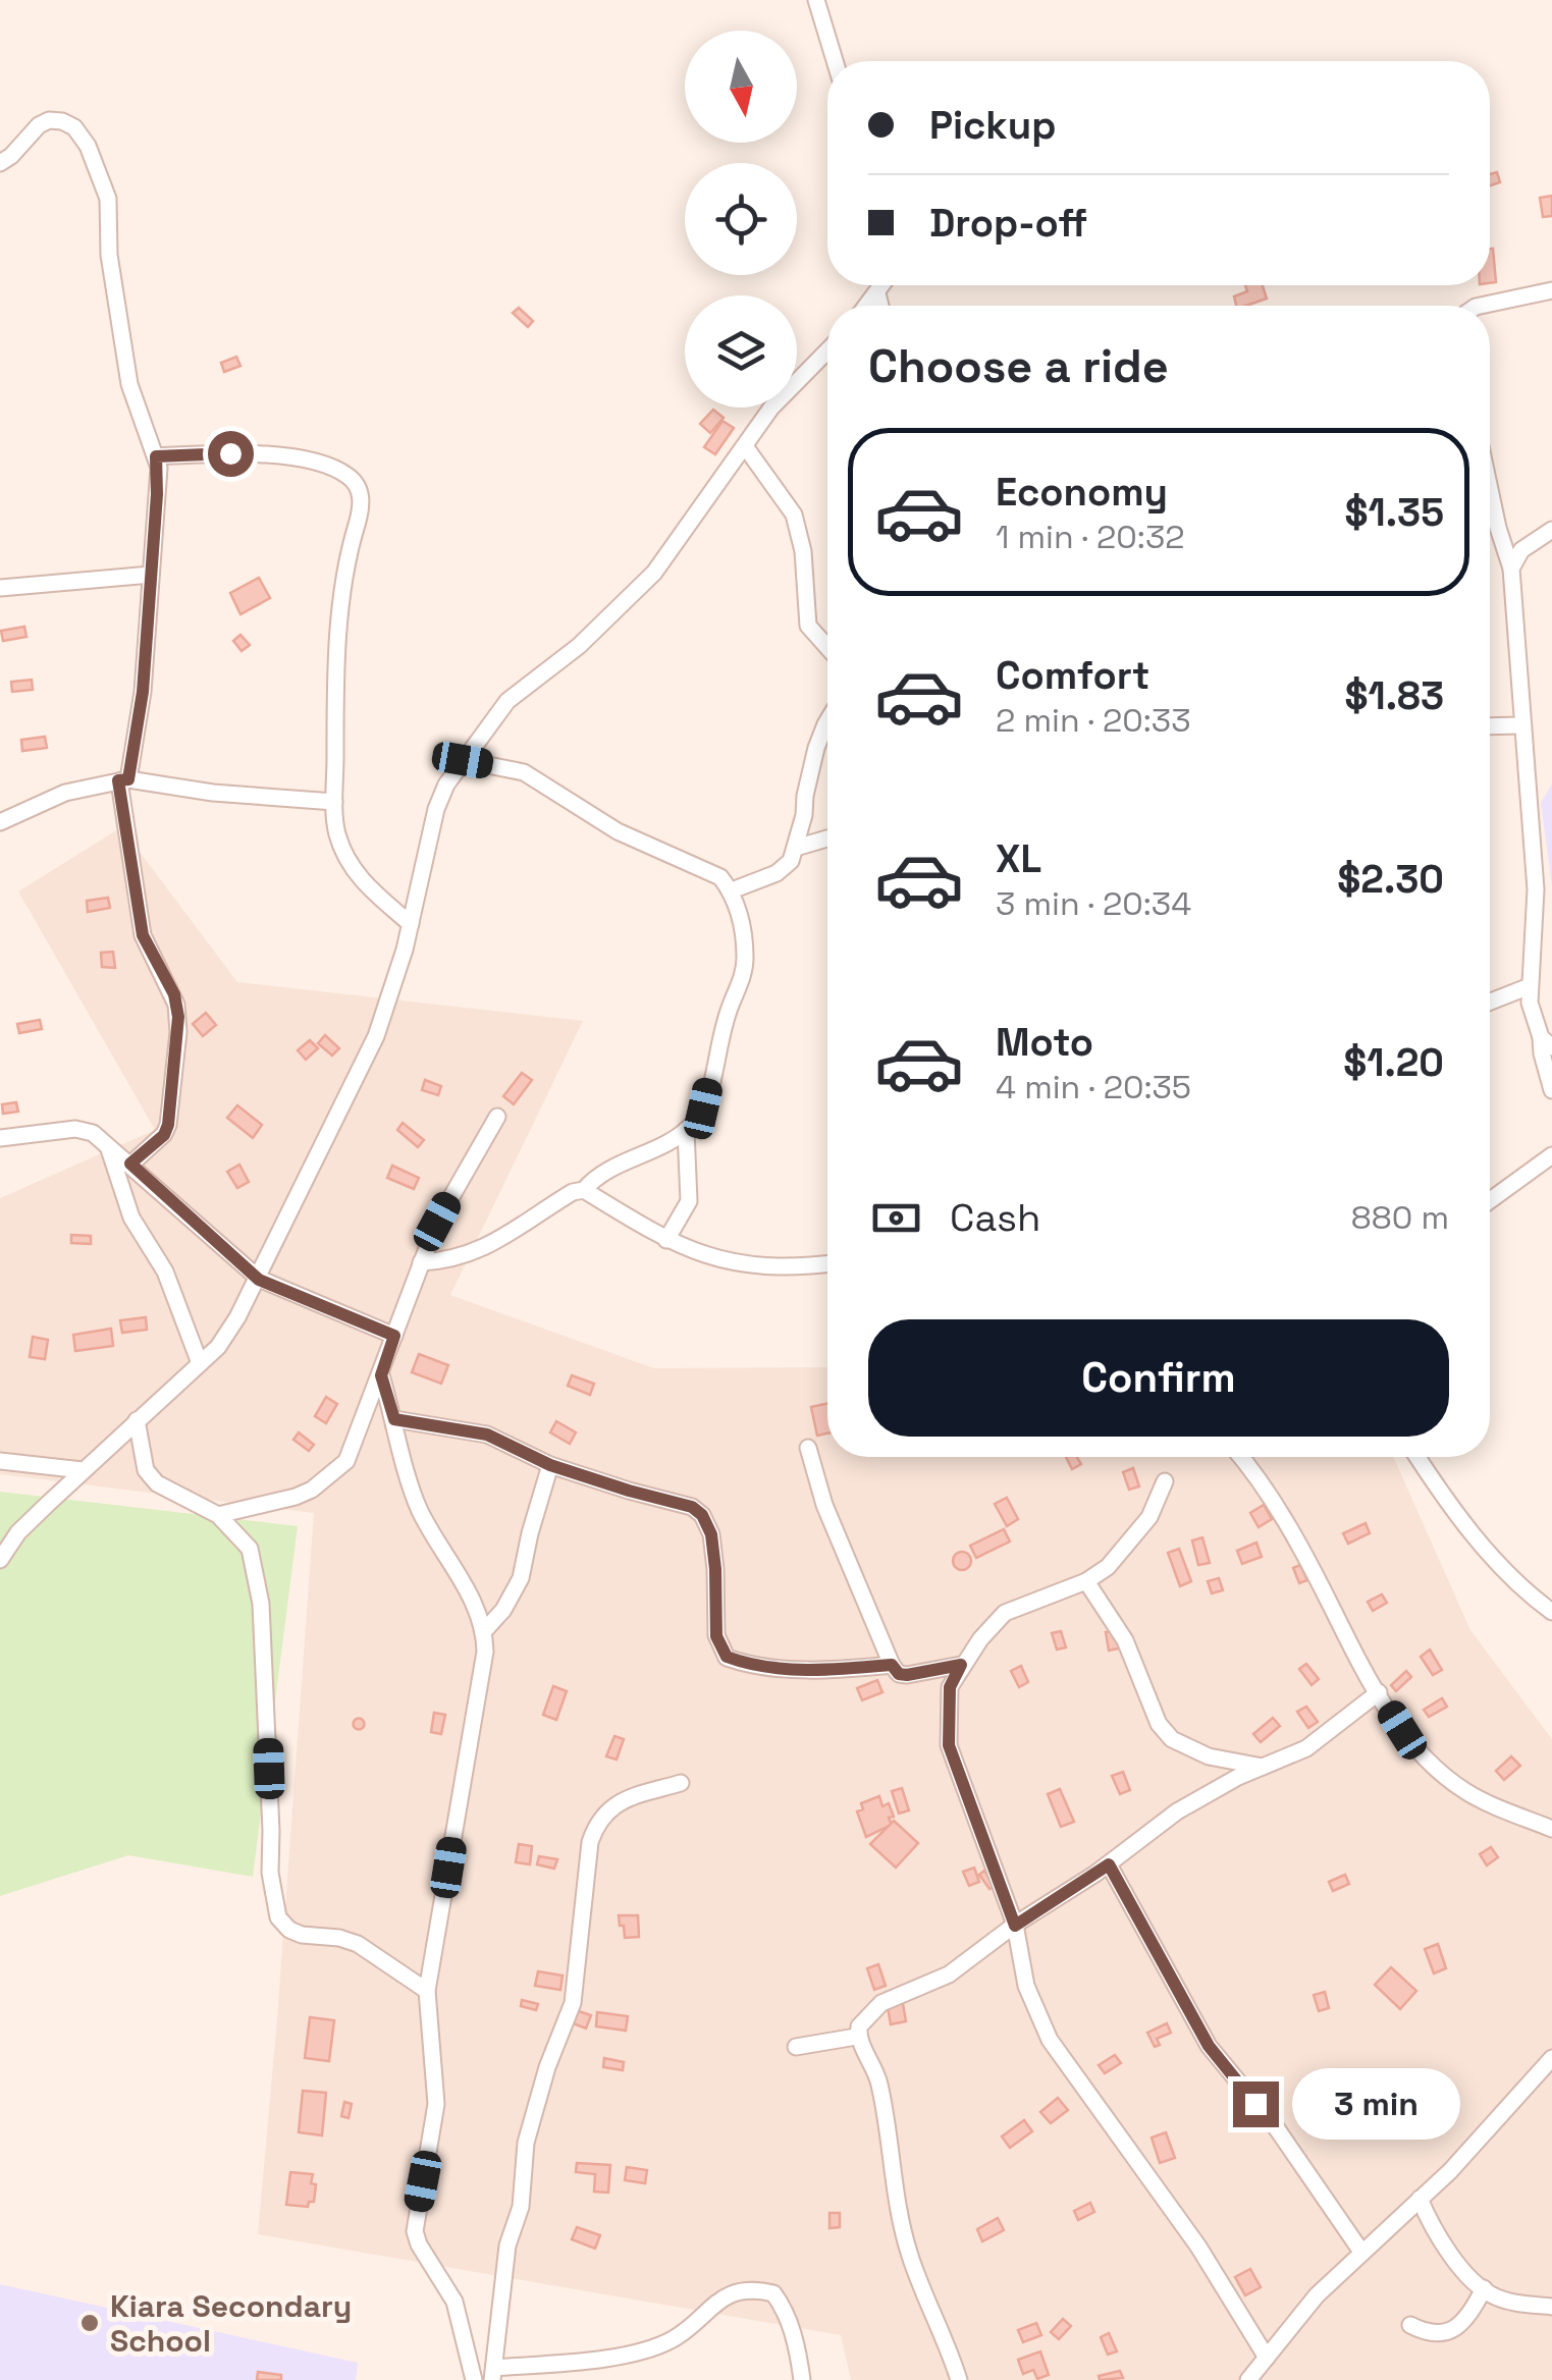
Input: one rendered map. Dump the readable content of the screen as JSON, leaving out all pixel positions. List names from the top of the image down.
{
  "places": ["Kiara Secondary School"],
  "north": "bottom",
  "page": {
    "banner": ["Pickup", "Drop-off"],
    "heading": "Choose a ride",
    "list": [
      {
        "name": "Economy",
        "note": "1 min · 20:32",
        "value": "$1.35"
      },
      {
        "name": "Comfort",
        "note": "2 min · 20:33",
        "value": "$1.83"
      },
      {
        "name": "XL",
        "note": "3 min · 20:34",
        "value": "$2.30"
      },
      {
        "name": "Moto",
        "note": "4 min · 20:35",
        "value": "$1.20"
      }
    ],
    "pay": ["Cash", "880 m"],
    "buttons": "Confirm",
    "bubble": "3 min"
  }
}
